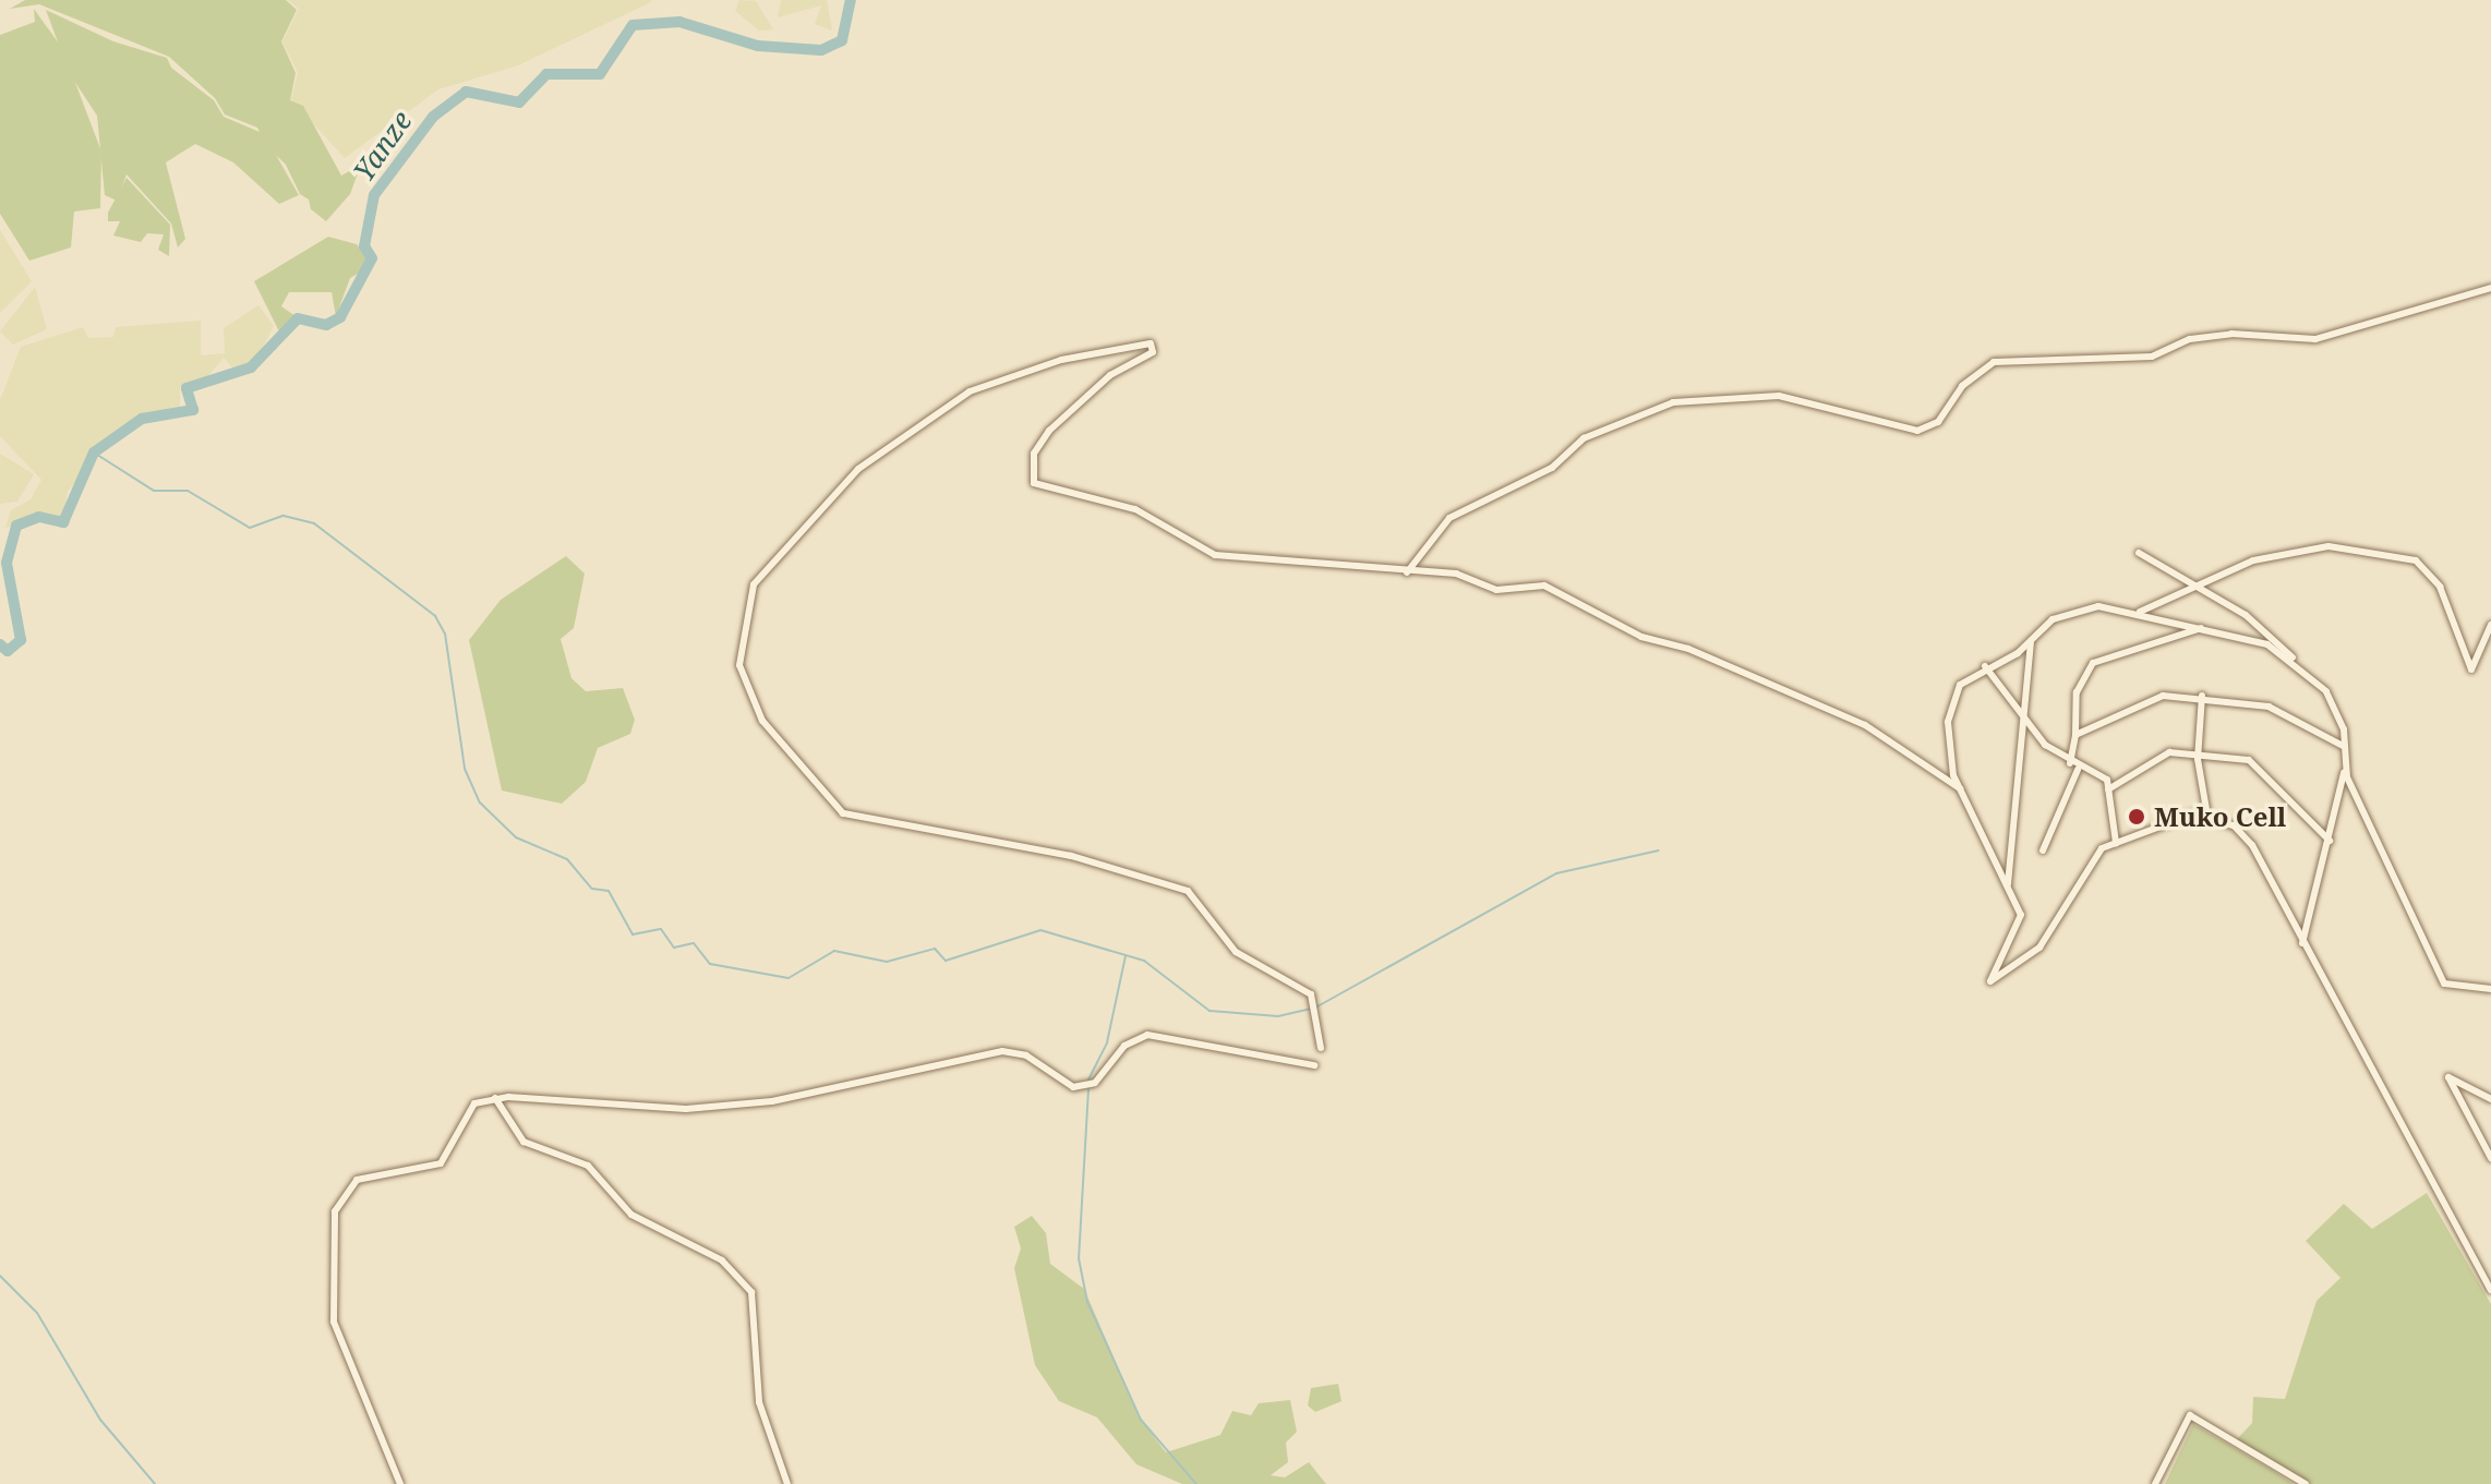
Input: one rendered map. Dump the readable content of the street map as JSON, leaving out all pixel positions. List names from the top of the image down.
{
  "water": ["Yanze"],
  "places": ["Muko Cell"]
}
